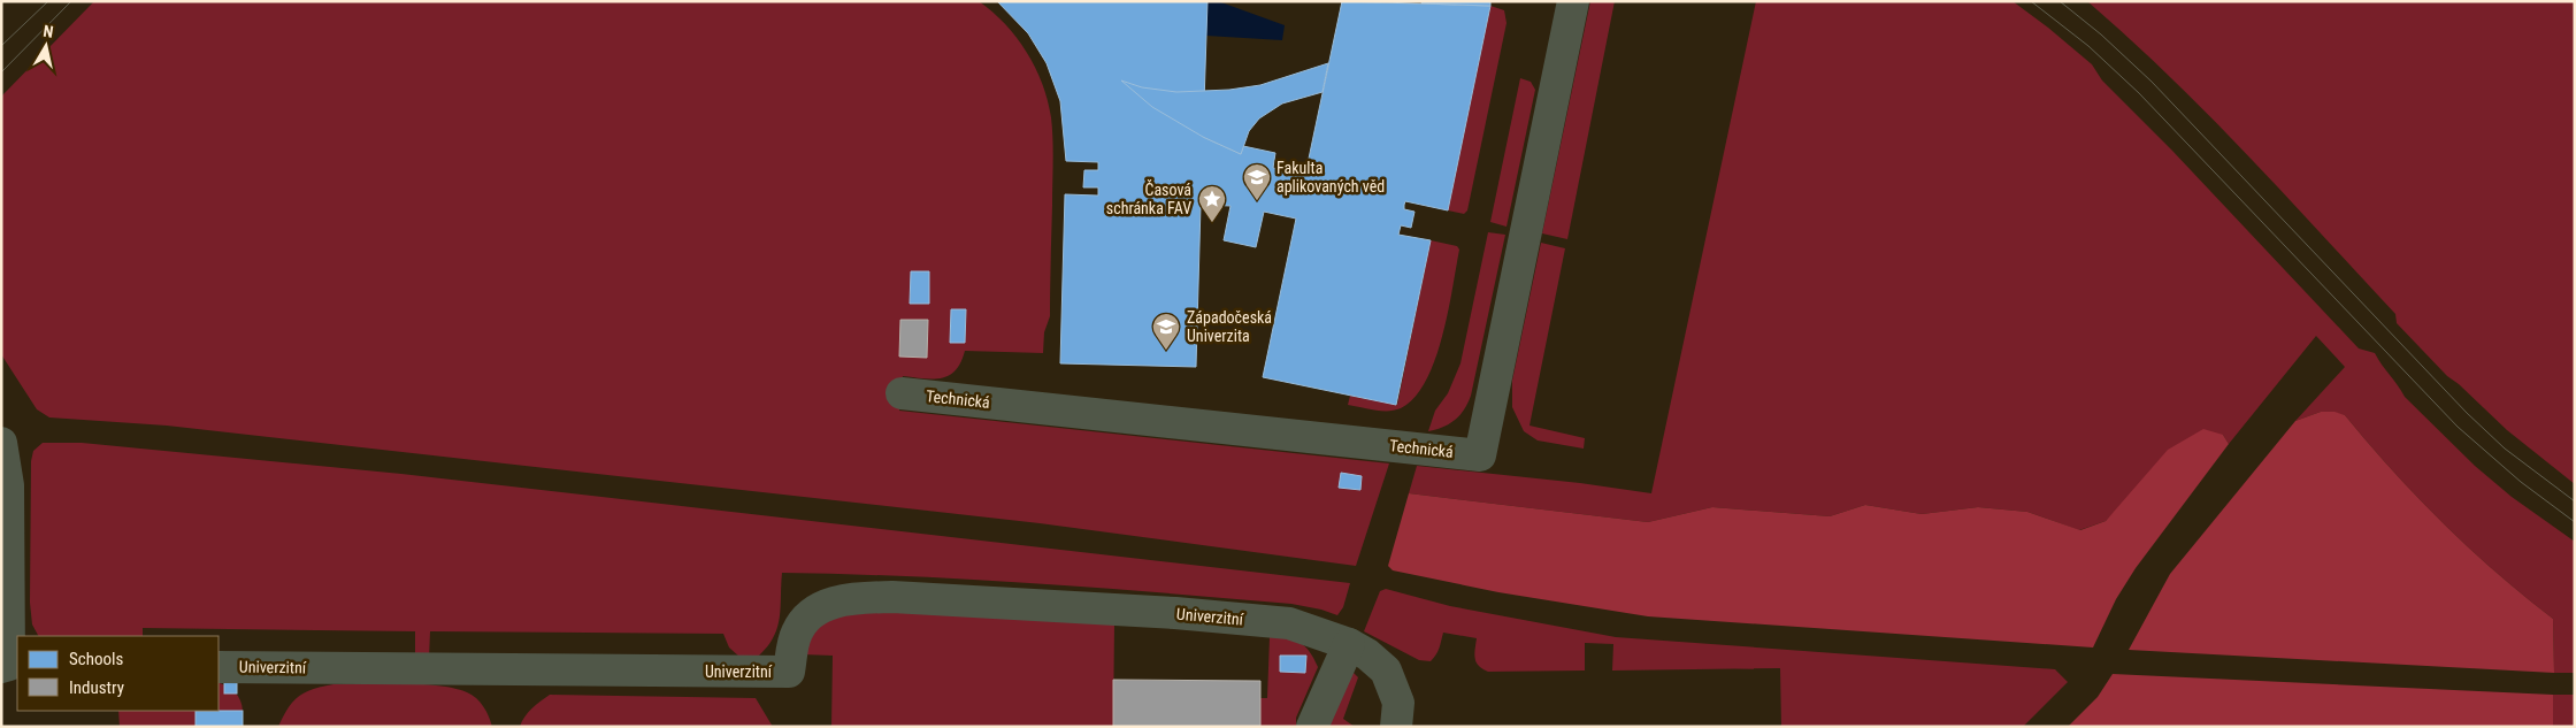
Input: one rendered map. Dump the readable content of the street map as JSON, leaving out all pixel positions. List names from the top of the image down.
{
  "streets": {
    "street": ["Technická", "Univerzitní"]
  },
  "places": {
    "school or university": ["Fakulta aplikovaných věd", "Západočeská Univerzita"],
    "place": ["Časová schránka FAV"]
  },
  "legend": ["Schools", "Industry"],
  "north": "top"
}
